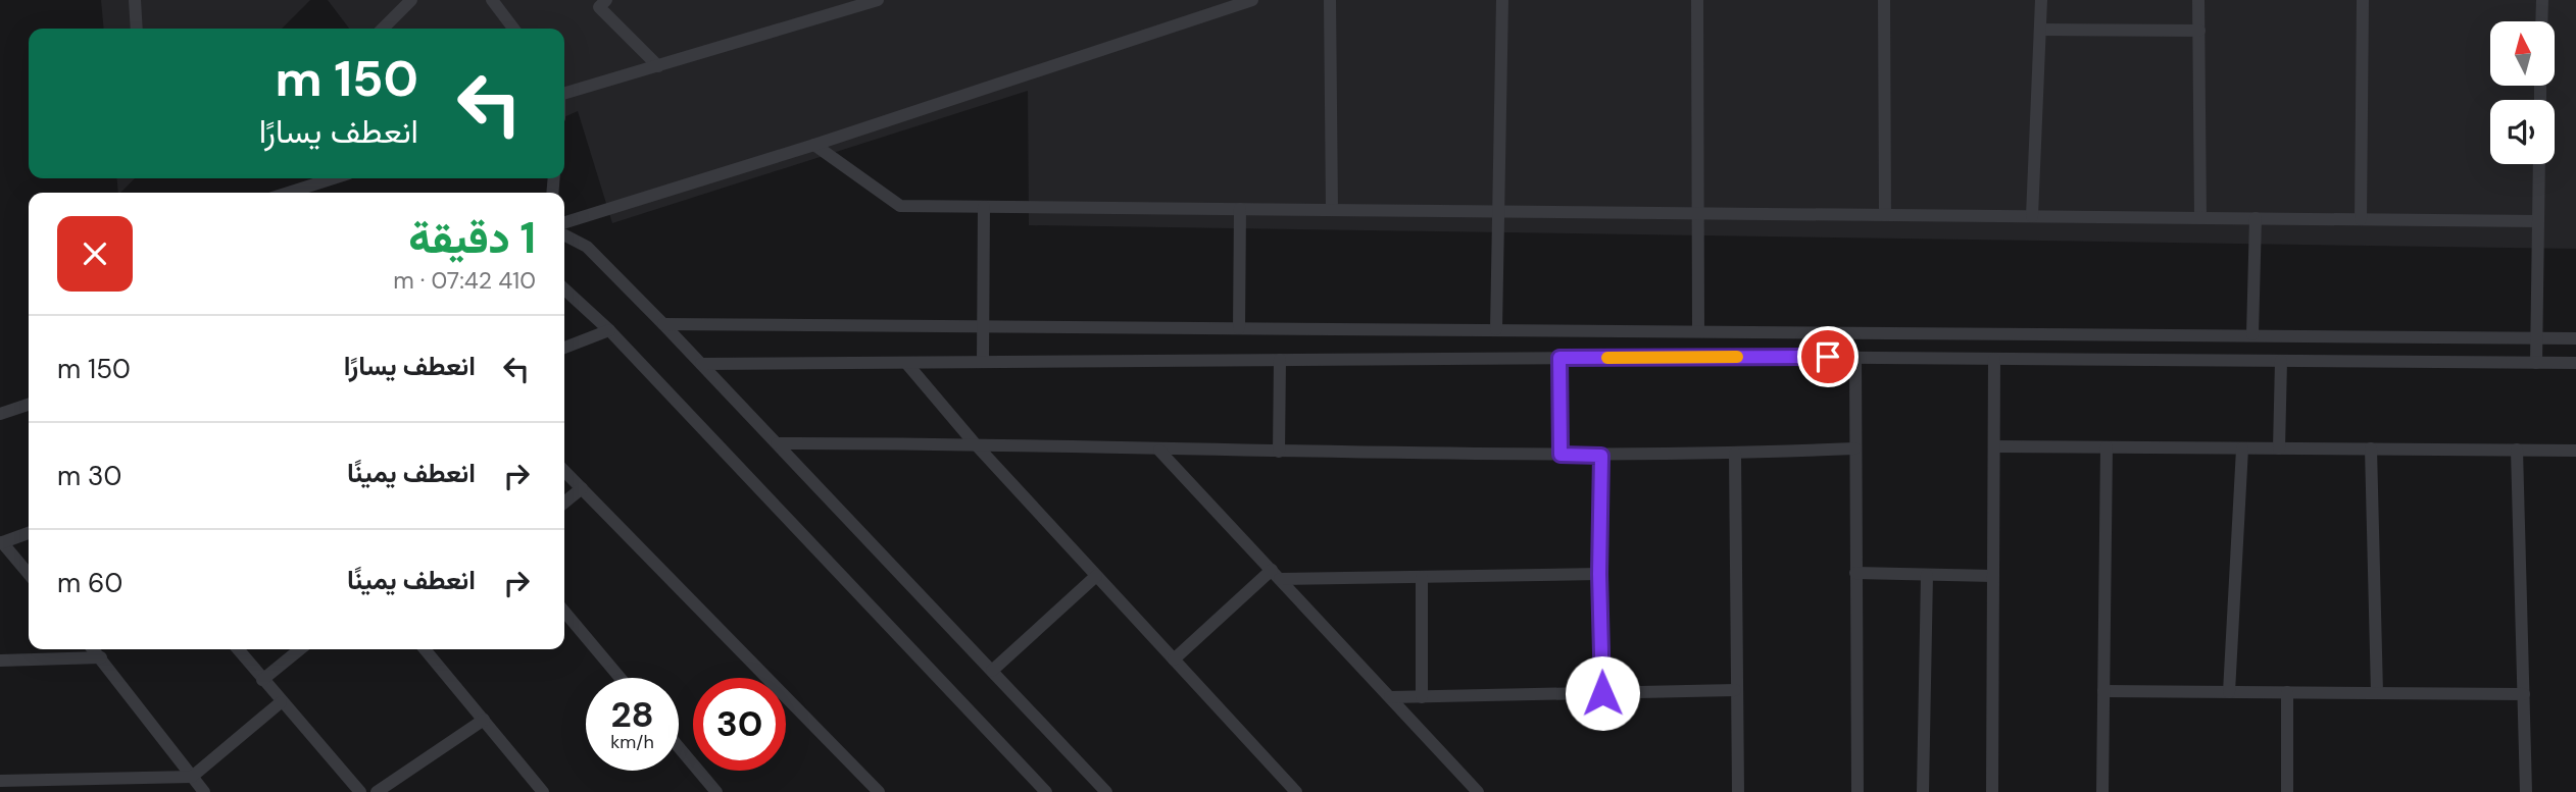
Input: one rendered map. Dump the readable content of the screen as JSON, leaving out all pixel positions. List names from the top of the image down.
{
  "north": "top",
  "page": {
    "turn": ["150 m", "انعطف يسارًا"],
    "heading": ["1 دقيقة", "410 m · 07:42"],
    "list": [
      {
        "name": "انعطف يسارًا",
        "value": "150 m"
      },
      {
        "name": "انعطف يمينًا",
        "value": "30 m"
      },
      {
        "name": "انعطف يمينًا",
        "value": "60 m"
      }
    ],
    "speed": "28 km/h",
    "limit": "30"
  }
}
